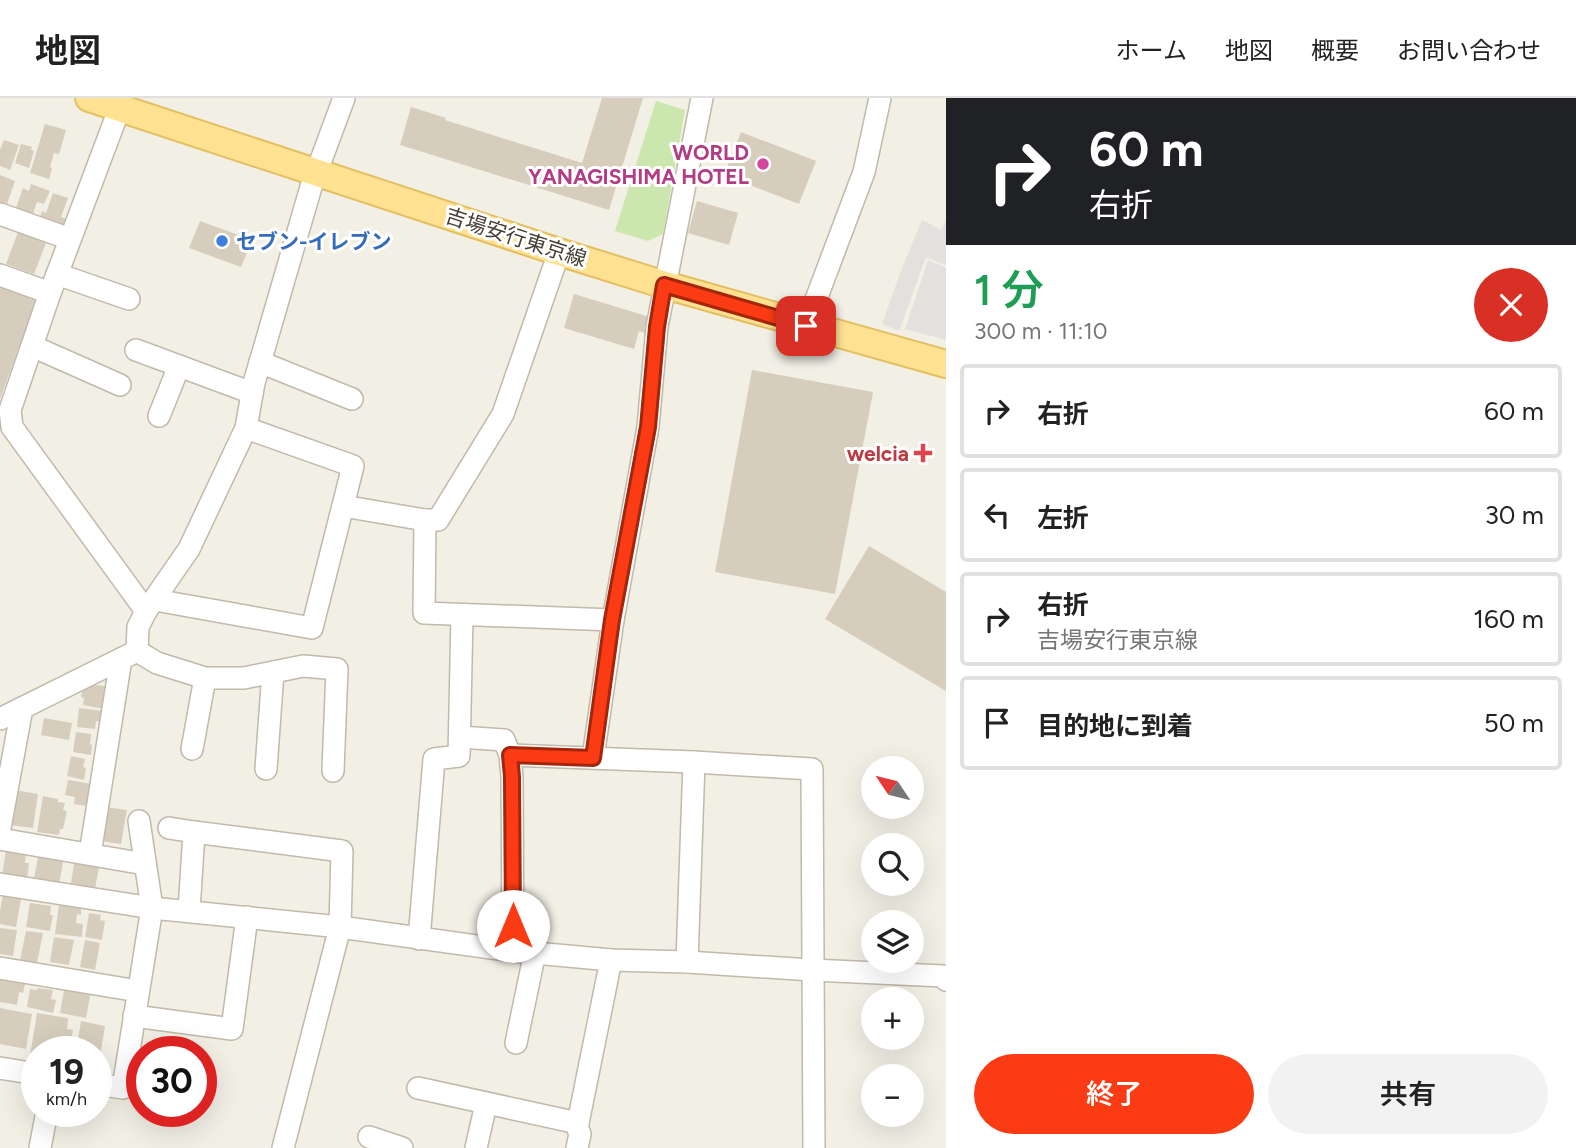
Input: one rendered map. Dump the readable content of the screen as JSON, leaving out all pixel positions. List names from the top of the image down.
{
  "streets": {
    "main road": ["吉場安行東京線"]
  },
  "places": {
    "other": ["WORLD YANAGISHIMA HOTEL", "セブン-イレブン"],
    "health": ["welcia"]
  },
  "north": "top left",
  "page": {
    "header": "地図",
    "nav": [
      "ホーム",
      "地図",
      "概要",
      "お問い合わせ"
    ],
    "turn": ["60 m", "右折"],
    "heading": ["1 分", "300 m · 11:10"],
    "list": [
      {
        "name": "右折",
        "value": "60 m"
      },
      {
        "name": "左折",
        "value": "30 m"
      },
      {
        "name": "右折",
        "note": "吉場安行東京線",
        "value": "160 m"
      },
      {
        "name": "目的地に到着",
        "value": "50 m"
      }
    ],
    "map_buttons": ["+", "−"],
    "speed": "19 km/h",
    "limit": "30",
    "buttons": ["終了", "共有"]
  }
}
